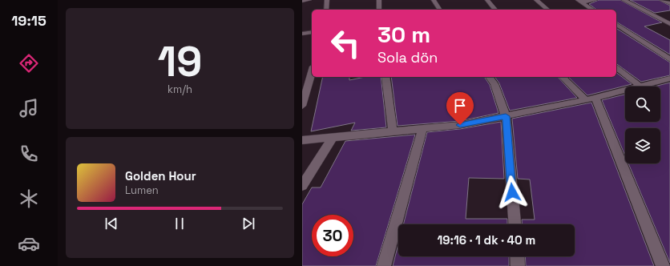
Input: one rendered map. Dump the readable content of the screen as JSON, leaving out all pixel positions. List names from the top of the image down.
{
  "page": {
    "tabs": "19:15",
    "tile": ["19", "km/h"],
    "turn": ["30 m", "Sola dön"],
    "song": ["Golden Hour", "Lumen"],
    "limit": "30",
    "trip": "19:16 · 1 dk · 40 m"
  }
}
